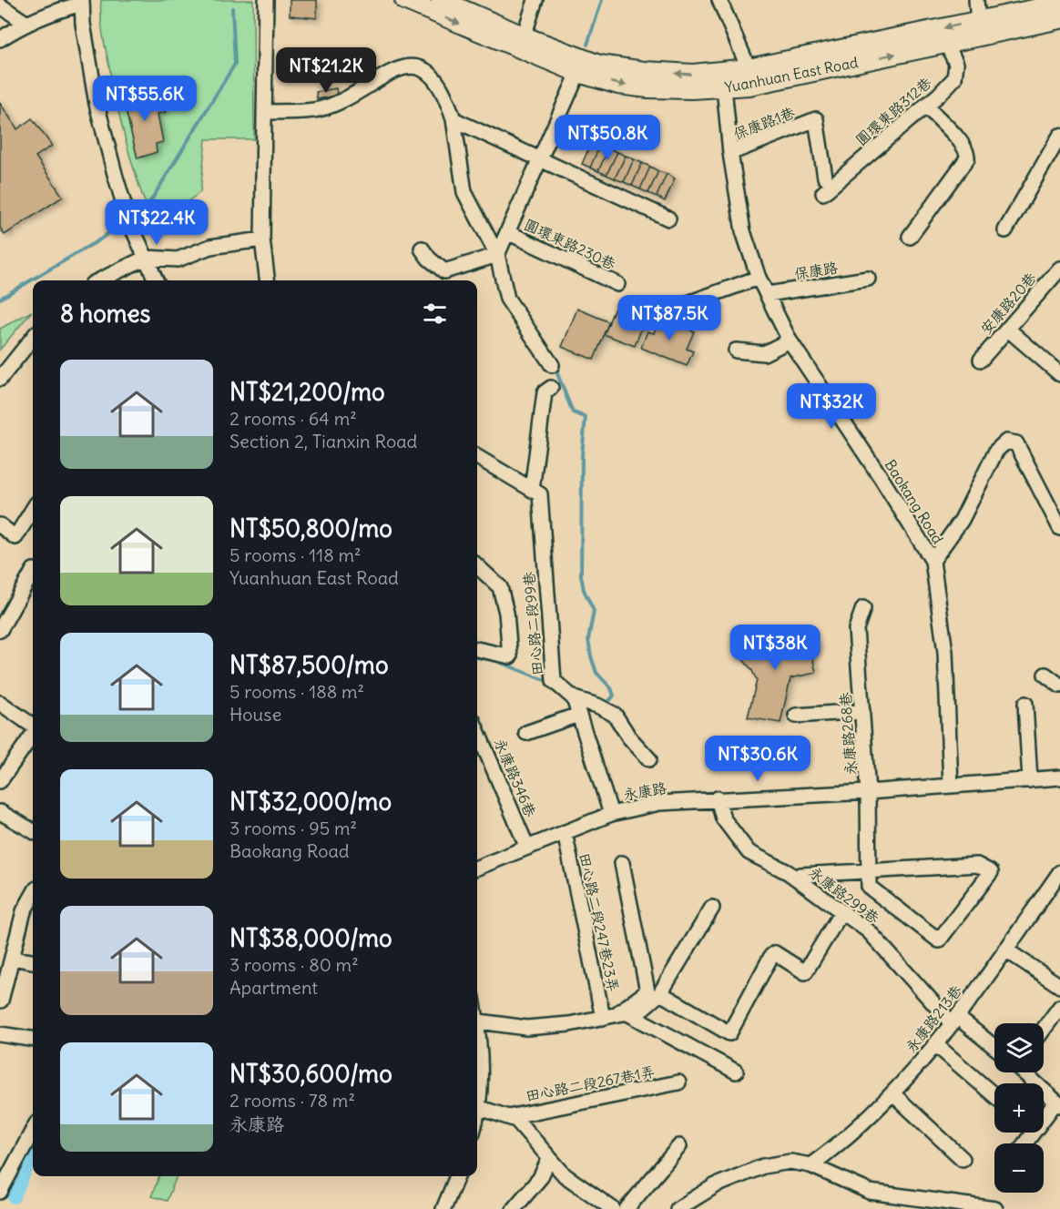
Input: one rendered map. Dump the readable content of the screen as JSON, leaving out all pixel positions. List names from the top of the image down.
{
  "streets": {
    "main road": ["Yuanhuan East Road"],
    "street": [
      "圓環東路312巷",
      "保康路1巷",
      "圓環東路230巷",
      "保康路",
      "安康路20巷",
      "Baokang Road",
      "田心路二段99巷",
      "永康路268巷",
      "永康路346巷",
      "永康路",
      "永康路299巷",
      "田心路二段247巷23弄",
      "永康路213巷",
      "田心路二段267巷1弄"
    ]
  },
  "crossings": [
    ["Yuanhuan East Road", "圓環東路312巷"],
    ["Yuanhuan East Road", "圓環東路230巷"],
    ["Yuanhuan East Road", "Baokang Road"],
    ["保康路1巷", "Baokang Road"],
    ["保康路", "Baokang Road"],
    ["Baokang Road", "永康路"],
    ["永康路268巷", "永康路"],
    ["永康路346巷", "永康路"],
    ["永康路", "永康路299巷"],
    ["永康路", "田心路二段247巷23弄"],
    ["永康路299巷", "永康路213巷"]
  ],
  "page": {
    "price": [
      "NT$21.2K",
      "NT$55.6K",
      "NT$50.8K",
      "NT$22.4K",
      "NT$87.5K",
      "NT$32K",
      "NT$38K",
      "NT$30.6K"
    ],
    "heading": "8 homes",
    "list": [
      {
        "name": "NT$21,200/mo",
        "note": "2 rooms · 64 m² · Section 2, Tianxin Road"
      },
      {
        "name": "NT$50,800/mo",
        "note": "5 rooms · 118 m² · Yuanhuan East Road"
      },
      {
        "name": "NT$87,500/mo",
        "note": "5 rooms · 188 m² · House"
      },
      {
        "name": "NT$32,000/mo",
        "note": "3 rooms · 95 m² · Baokang Road"
      },
      {
        "name": "NT$38,000/mo",
        "note": "3 rooms · 80 m² · Apartment"
      },
      {
        "name": "NT$30,600/mo",
        "note": "2 rooms · 78 m² · 永康路"
      }
    ],
    "map_buttons": ["+", "−"]
  }
}
